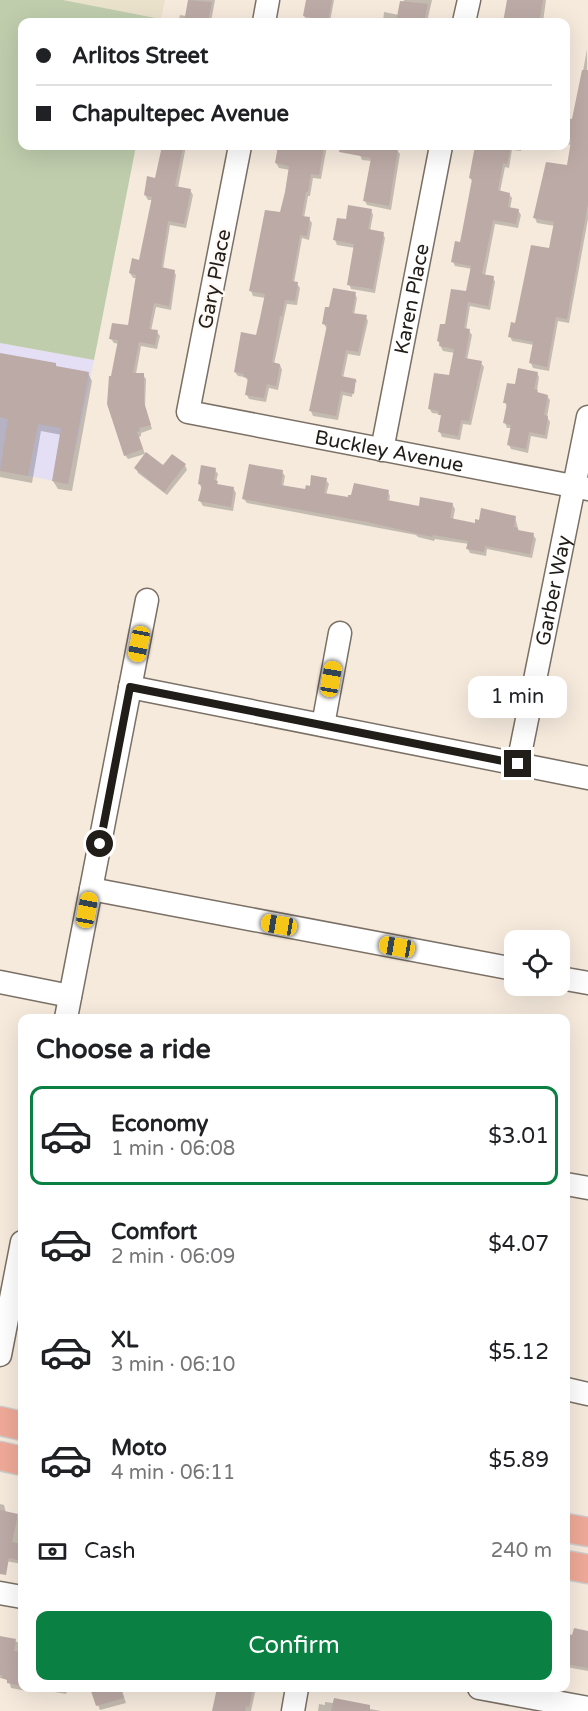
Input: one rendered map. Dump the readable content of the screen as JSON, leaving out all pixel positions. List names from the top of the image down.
{
  "streets": {
    "street": [
      "Gary Place",
      "Karen Place",
      "Buckley Avenue",
      "Garber Way"
    ]
  },
  "crossings": [
    ["Gary Place", "Buckley Avenue"],
    ["Karen Place", "Buckley Avenue"],
    ["Buckley Avenue", "Garber Way"]
  ],
  "page": {
    "banner": ["Arlitos Street", "Chapultepec Avenue"],
    "bubble": "1 min",
    "heading": "Choose a ride",
    "list": [
      {
        "name": "Economy",
        "note": "1 min · 06:08",
        "value": "$3.01"
      },
      {
        "name": "Comfort",
        "note": "2 min · 06:09",
        "value": "$4.07"
      },
      {
        "name": "XL",
        "note": "3 min · 06:10",
        "value": "$5.12"
      },
      {
        "name": "Moto",
        "note": "4 min · 06:11",
        "value": "$5.89"
      }
    ],
    "pay": ["Cash", "240 m"],
    "buttons": "Confirm"
  }
}
